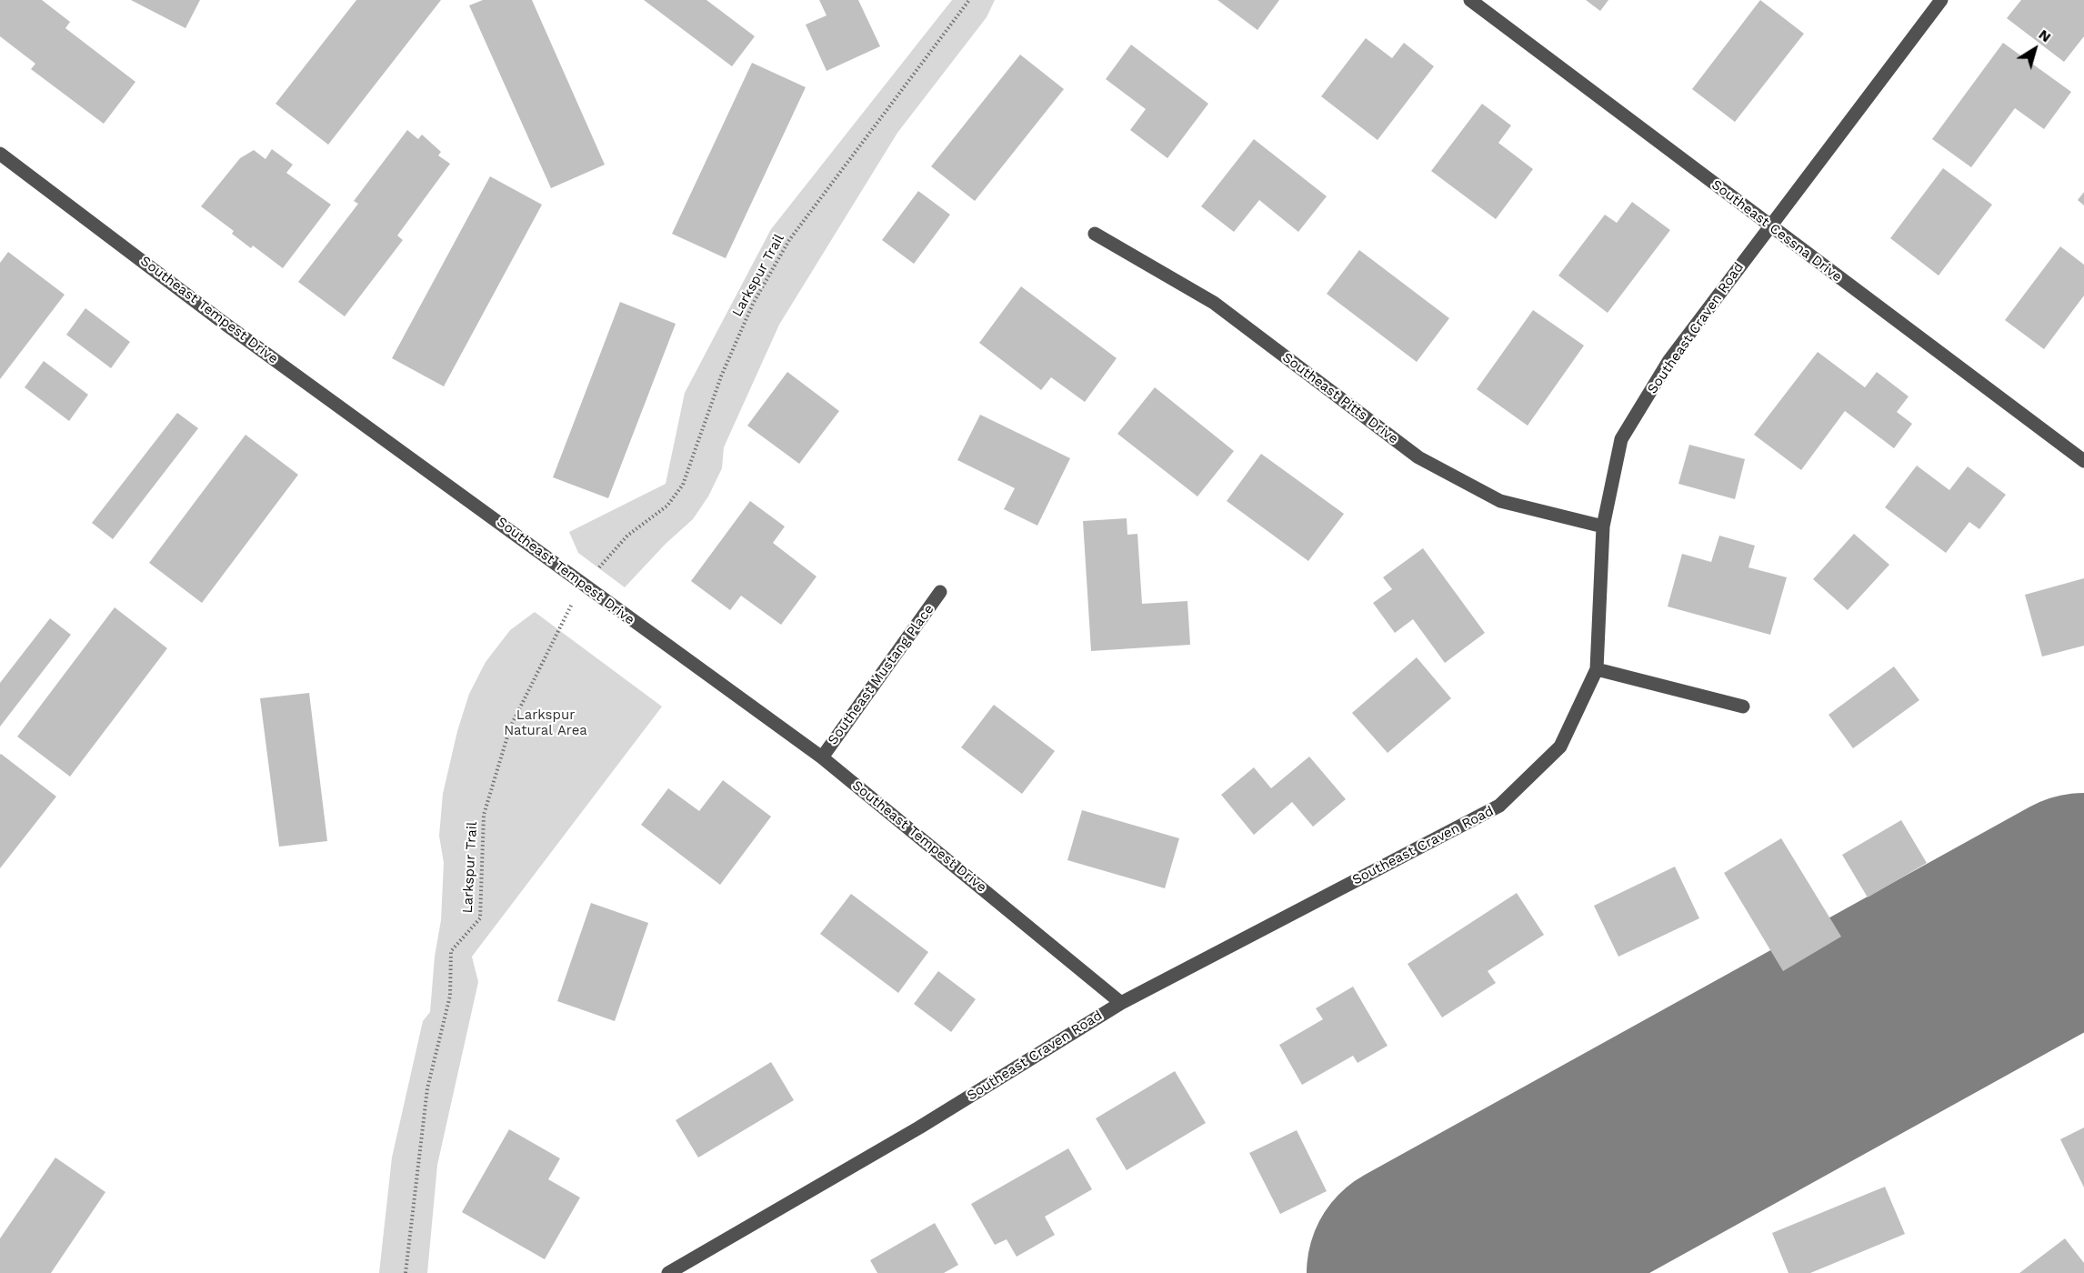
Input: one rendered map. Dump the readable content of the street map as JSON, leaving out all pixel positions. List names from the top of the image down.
{
  "streets": {
    "street": [
      "Southeast Cessna Drive",
      "Southeast Tempest Drive",
      "Southeast Craven Road",
      "Southeast Pitts Drive",
      "Southeast Mustang Place"
    ],
    "path": ["Larkspur Trail"]
  },
  "crossings": [
    ["Southeast Cessna Drive", "Southeast Craven Road"],
    ["Southeast Tempest Drive", "Southeast Craven Road"],
    ["Southeast Tempest Drive", "Southeast Mustang Place"],
    ["Southeast Craven Road", "Southeast Pitts Drive"]
  ],
  "parks": ["Larkspur Natural Area"],
  "north": "top right"
}
